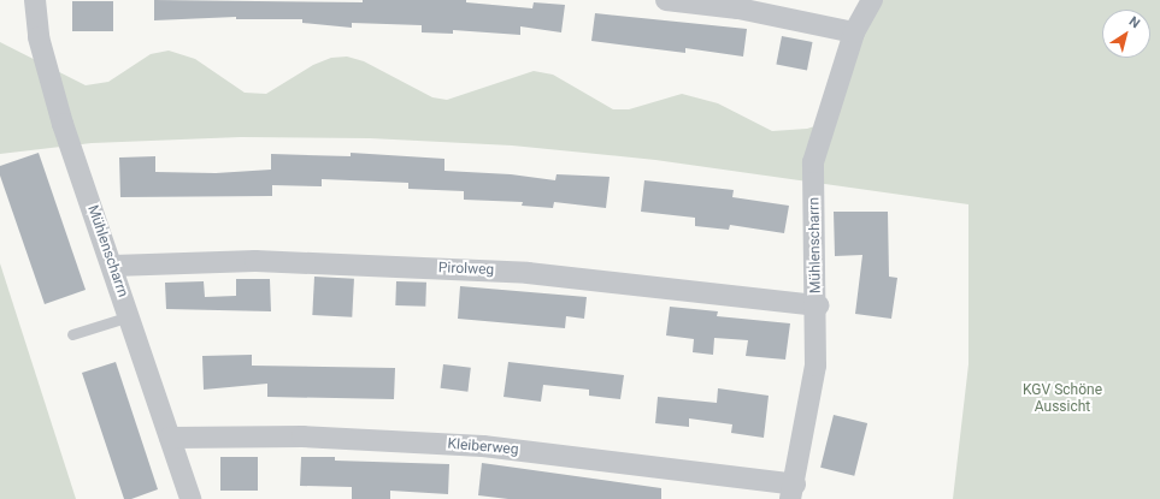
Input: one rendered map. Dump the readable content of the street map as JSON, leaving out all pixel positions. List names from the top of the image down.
{
  "streets": {
    "street": ["Mühlenscharrn", "Pirolweg", "Kleiberweg"]
  },
  "crossings": [
    ["Mühlenscharrn", "Pirolweg"],
    ["Mühlenscharrn", "Kleiberweg"]
  ],
  "parks": ["KGV Schöne Aussicht"],
  "north": "top right"
}
